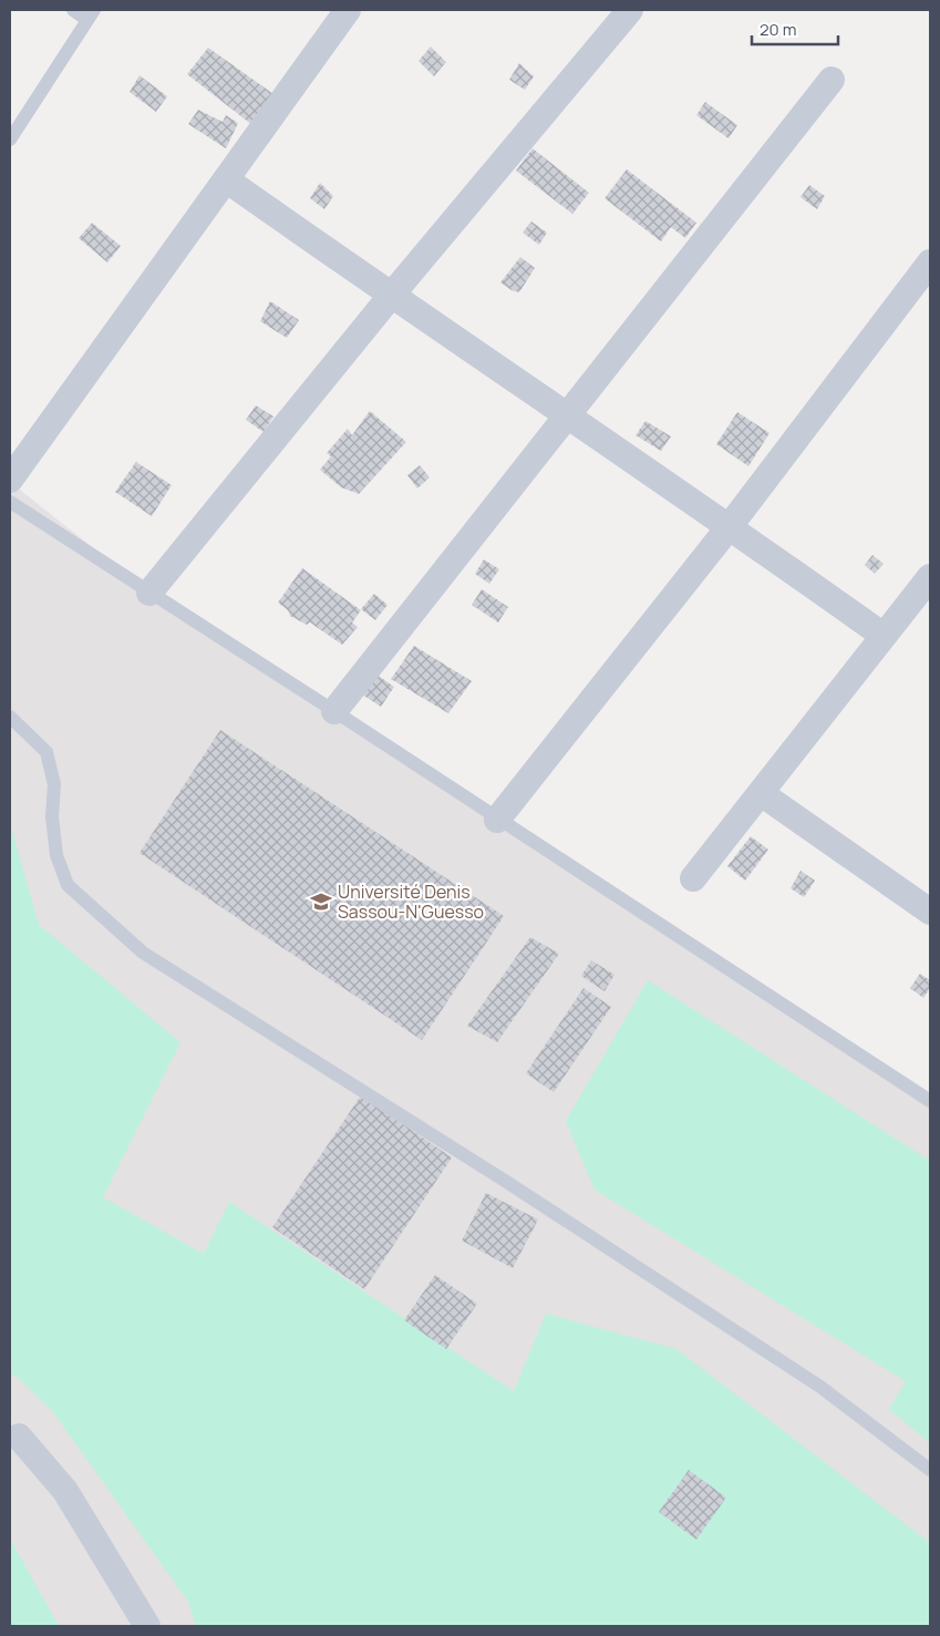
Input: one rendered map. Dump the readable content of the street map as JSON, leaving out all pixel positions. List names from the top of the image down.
{
  "places": {
    "school or university": ["Université Denis Sassou-N'Guesso"]
  },
  "scale_bar": "20 m"
}
